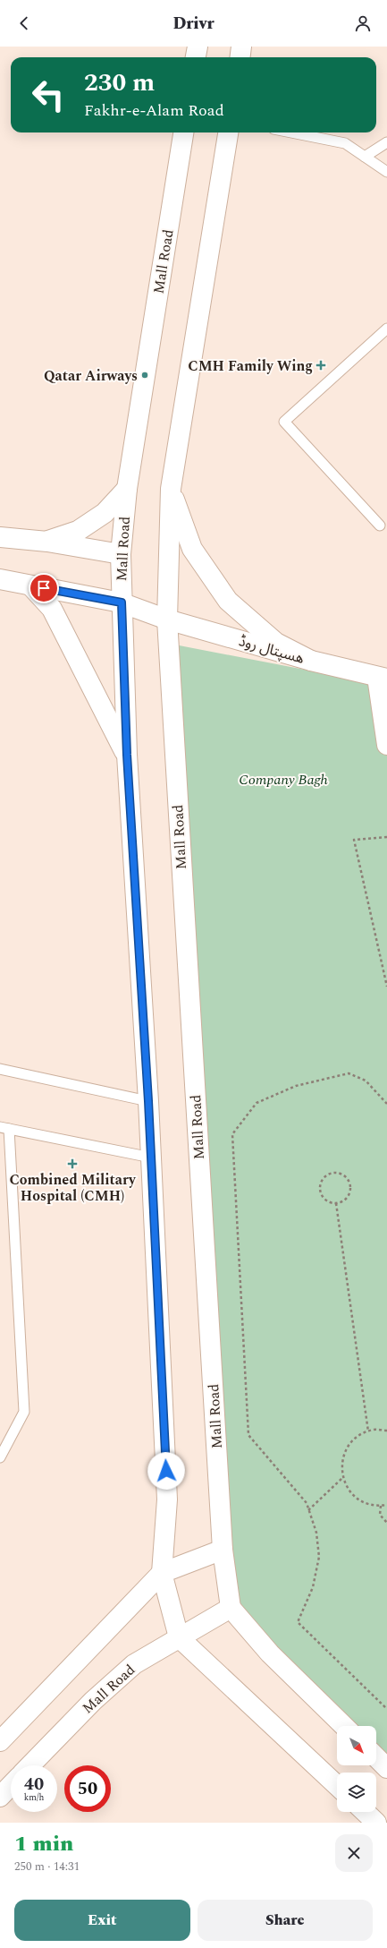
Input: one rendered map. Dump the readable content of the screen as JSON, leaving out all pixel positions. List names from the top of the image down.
{
  "streets": {
    "main road": ["Mall Road", "ھسپتال روڈ"]
  },
  "crossings": [
    ["Mall Road", "ھسپتال روڈ"]
  ],
  "parks": ["Company Bagh"],
  "places": {
    "health": ["CMH Family Wing", "Combined Military Hospital (CMH)"],
    "other": ["Qatar Airways"]
  },
  "north": "bottom right",
  "page": {
    "header": "Drivr",
    "turn": ["230 m", "Fakhr-e-Alam Road"],
    "speed": "40 km/h",
    "limit": "50",
    "heading": ["1 min", "250 m · 14:31"],
    "buttons": ["Exit", "Share"]
  }
}
